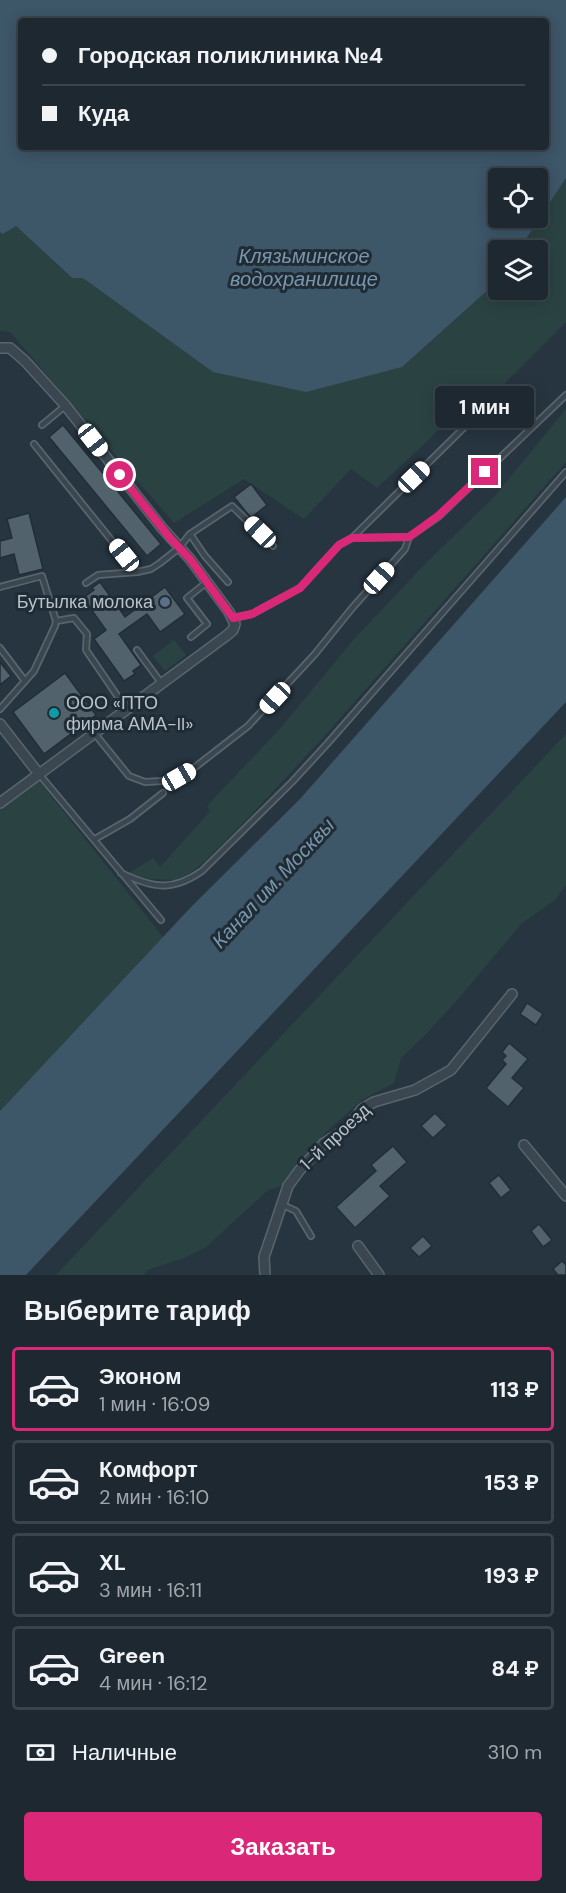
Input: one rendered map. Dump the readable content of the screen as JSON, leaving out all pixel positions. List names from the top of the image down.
{
  "streets": {
    "street": ["1-й проезд"]
  },
  "water": ["Клязьминское водохранилище", "Канал им. Москвы"],
  "places": ["Бутылка молока", "ООО «ПТО фирма АМА-II»"],
  "page": {
    "banner": ["Городская поликлиника №4", "Куда"],
    "bubble": "1 мин",
    "heading": "Выберите тариф",
    "list": [
      {
        "name": "Эконом",
        "note": "1 мин · 16:09",
        "value": "113 ₽"
      },
      {
        "name": "Комфорт",
        "note": "2 мин · 16:10",
        "value": "153 ₽"
      },
      {
        "name": "XL",
        "note": "3 мин · 16:11",
        "value": "193 ₽"
      },
      {
        "name": "Green",
        "note": "4 мин · 16:12",
        "value": "84 ₽"
      }
    ],
    "pay": ["Наличные", "310 m"],
    "buttons": "Заказать"
  }
}
